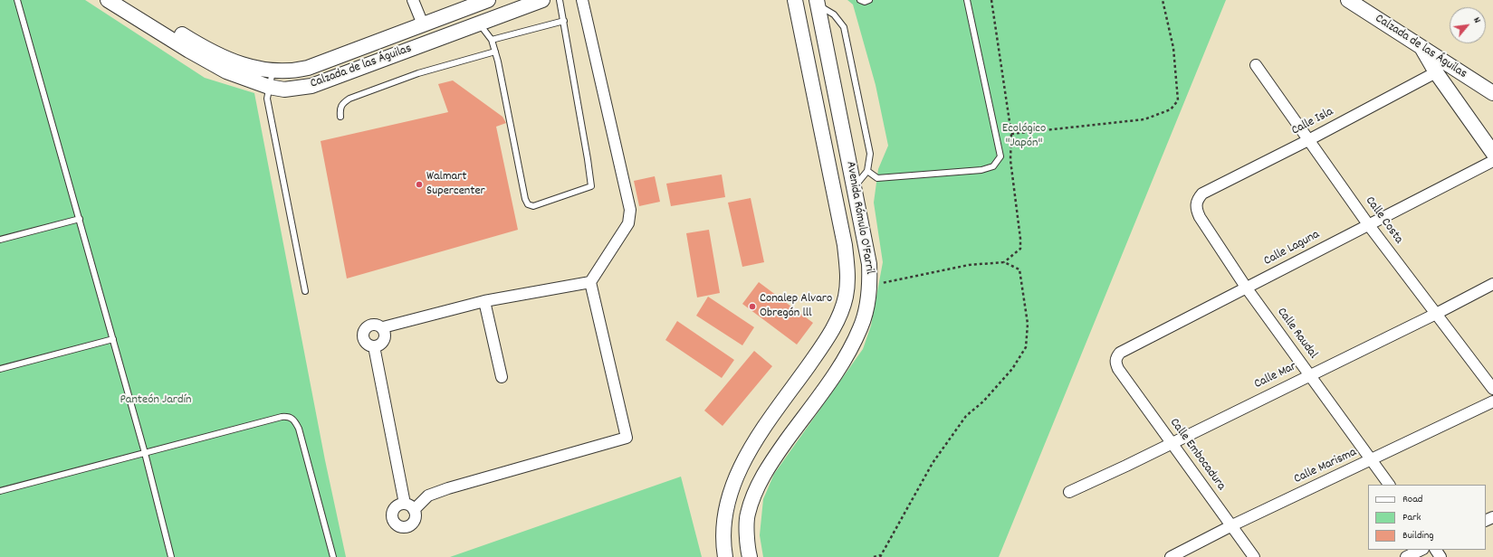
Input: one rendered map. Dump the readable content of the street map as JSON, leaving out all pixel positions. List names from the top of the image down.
{
  "streets": {
    "main road": ["Calzada de las Águilas", "Avenida Rómulo O'Farril"],
    "street": [
      "Calle Isla",
      "Calle Costa",
      "Calle Laguna",
      "Calle Raudal",
      "Calle Mar",
      "Calle Embocadura",
      "Calle Marisma"
    ]
  },
  "crossings": [
    ["Calle Isla", "Calle Costa"],
    ["Calle Isla", "Calle Raudal"],
    ["Calle Costa", "Calle Laguna"],
    ["Calle Costa", "Calle Mar"],
    ["Calle Laguna", "Calle Raudal"],
    ["Calle Laguna", "Calle Embocadura"],
    ["Calle Raudal", "Calle Mar"],
    ["Calle Raudal", "Calle Marisma"],
    ["Calle Mar", "Calle Embocadura"],
    ["Calle Embocadura", "Calle Marisma"]
  ],
  "parks": ["Ecológico \"Japón\"", "Panteón Jardín"],
  "places": ["Walmart Supercenter", "Conalep Alvaro Obregón lll"],
  "legend": ["Road", "Park", "Building"],
  "north": "top right"
}
